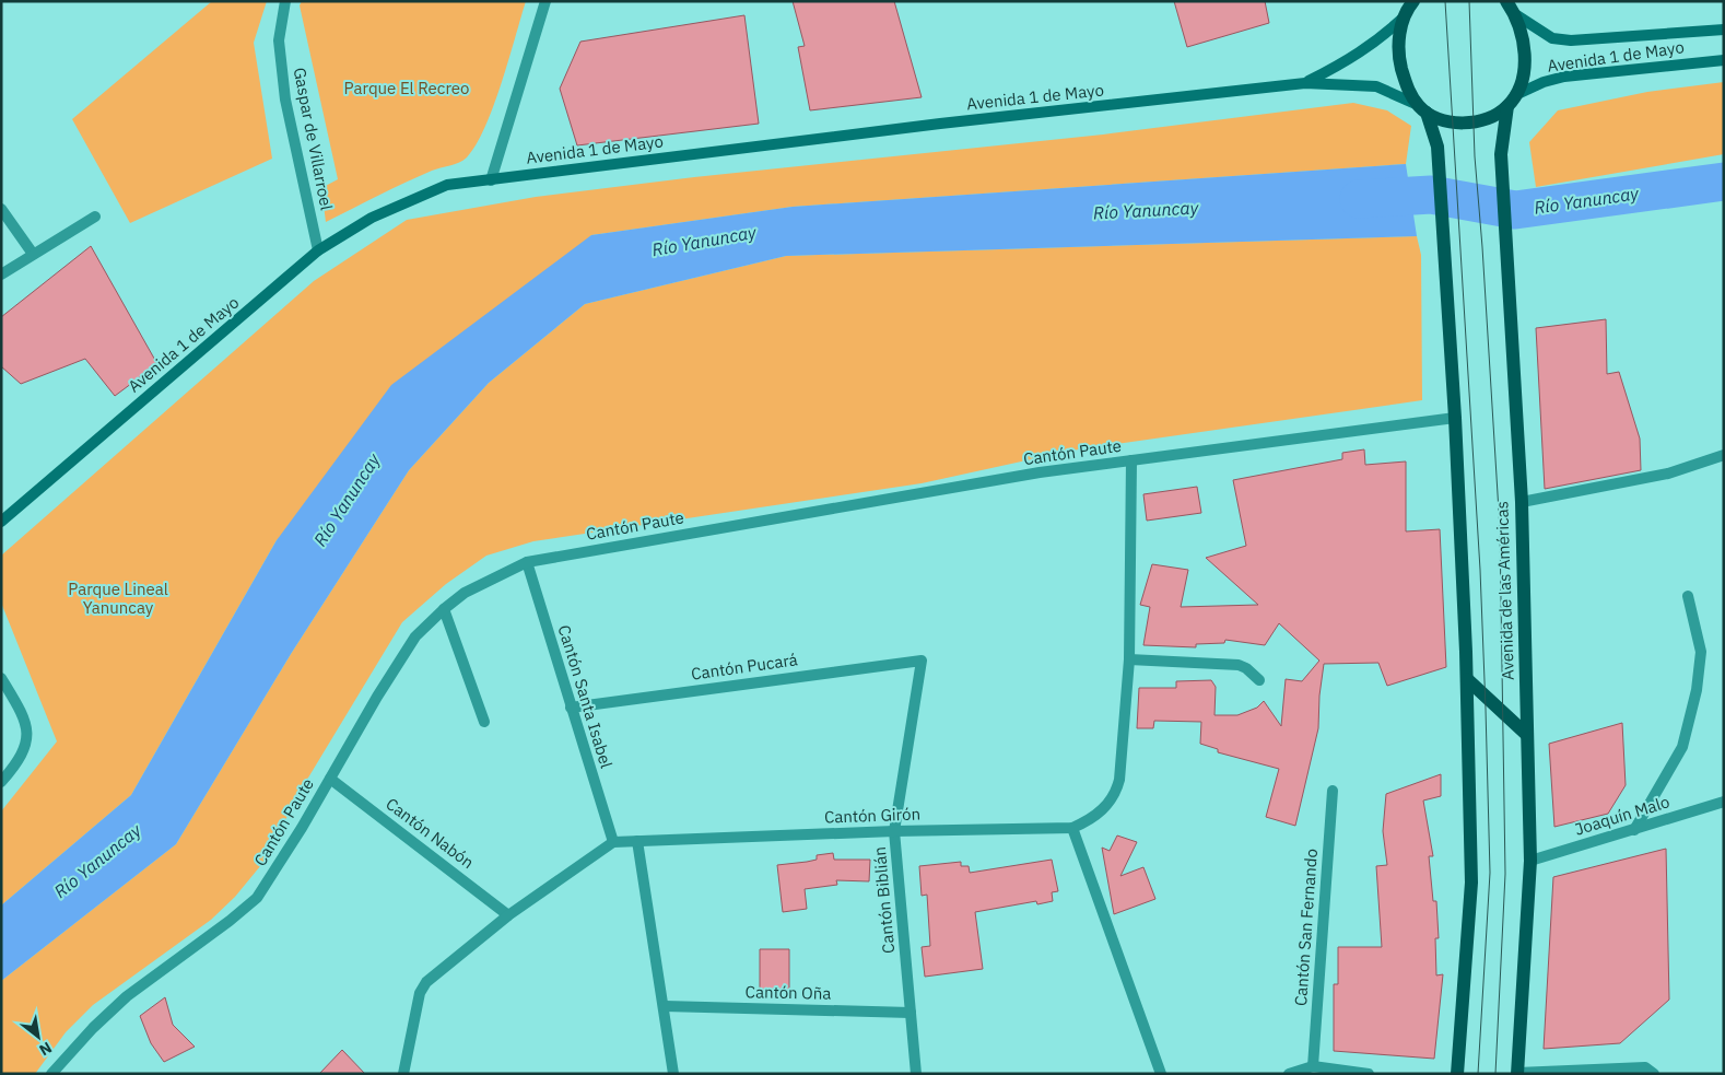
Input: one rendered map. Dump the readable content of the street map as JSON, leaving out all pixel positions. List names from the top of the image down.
{
  "streets": {
    "main road": ["Avenida 1 de Mayo", "Avenida de las Américas"],
    "street": [
      "Gaspar de Villarroel",
      "Cantón Paute",
      "Cantón Pucará",
      "Cantón Santa Isabel",
      "Cantón Girón",
      "Joaquín Malo",
      "Cantón Nabón",
      "Cantón Biblián",
      "Cantón San Fernando",
      "Cantón Oña"
    ]
  },
  "crossings": [
    ["Avenida 1 de Mayo", "Gaspar de Villarroel"],
    ["Avenida 1 de Mayo", "Avenida de las Américas"],
    ["Cantón Paute", "Cantón Santa Isabel"],
    ["Cantón Paute", "Cantón Girón"],
    ["Cantón Paute", "Cantón Nabón"],
    ["Avenida de las Américas", "Joaquín Malo"],
    ["Cantón Pucará", "Cantón Santa Isabel"],
    ["Cantón Pucará", "Cantón Biblián"],
    ["Cantón Santa Isabel", "Cantón Girón"],
    ["Cantón Girón", "Cantón Nabón"],
    ["Cantón Girón", "Cantón Biblián"],
    ["Cantón Biblián", "Cantón Oña"]
  ],
  "water": ["Río Yanuncay"],
  "parks": ["Parque El Recreo", "Parque Lineal Yanuncay"],
  "north": "bottom right"
}
